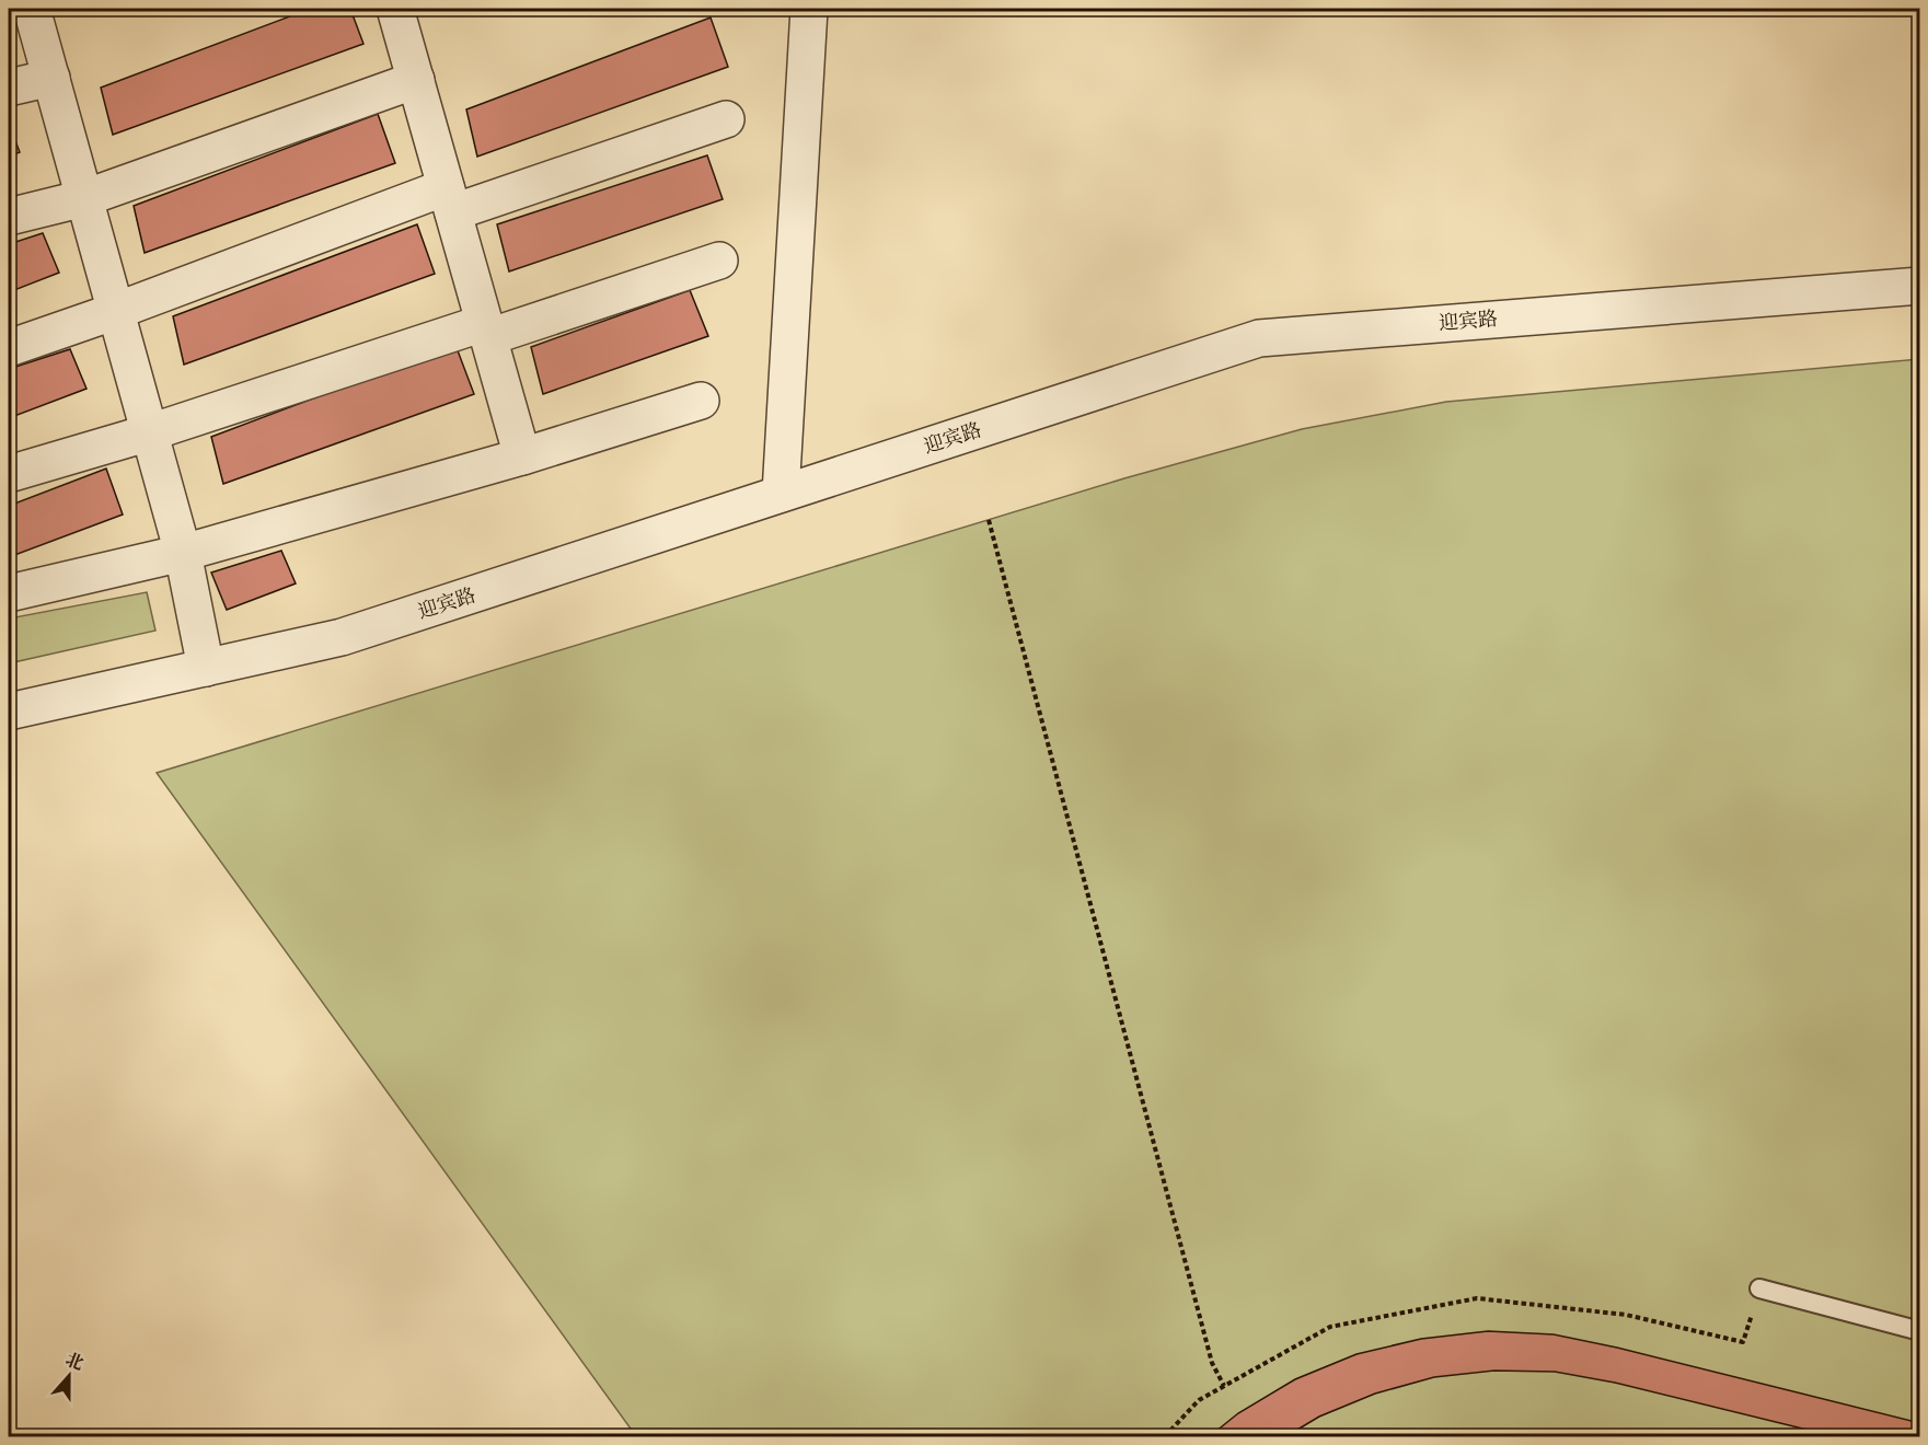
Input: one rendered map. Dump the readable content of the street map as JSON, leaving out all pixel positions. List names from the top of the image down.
{
  "streets": {
    "street": ["迎宾路"]
  },
  "north": "top"
}
